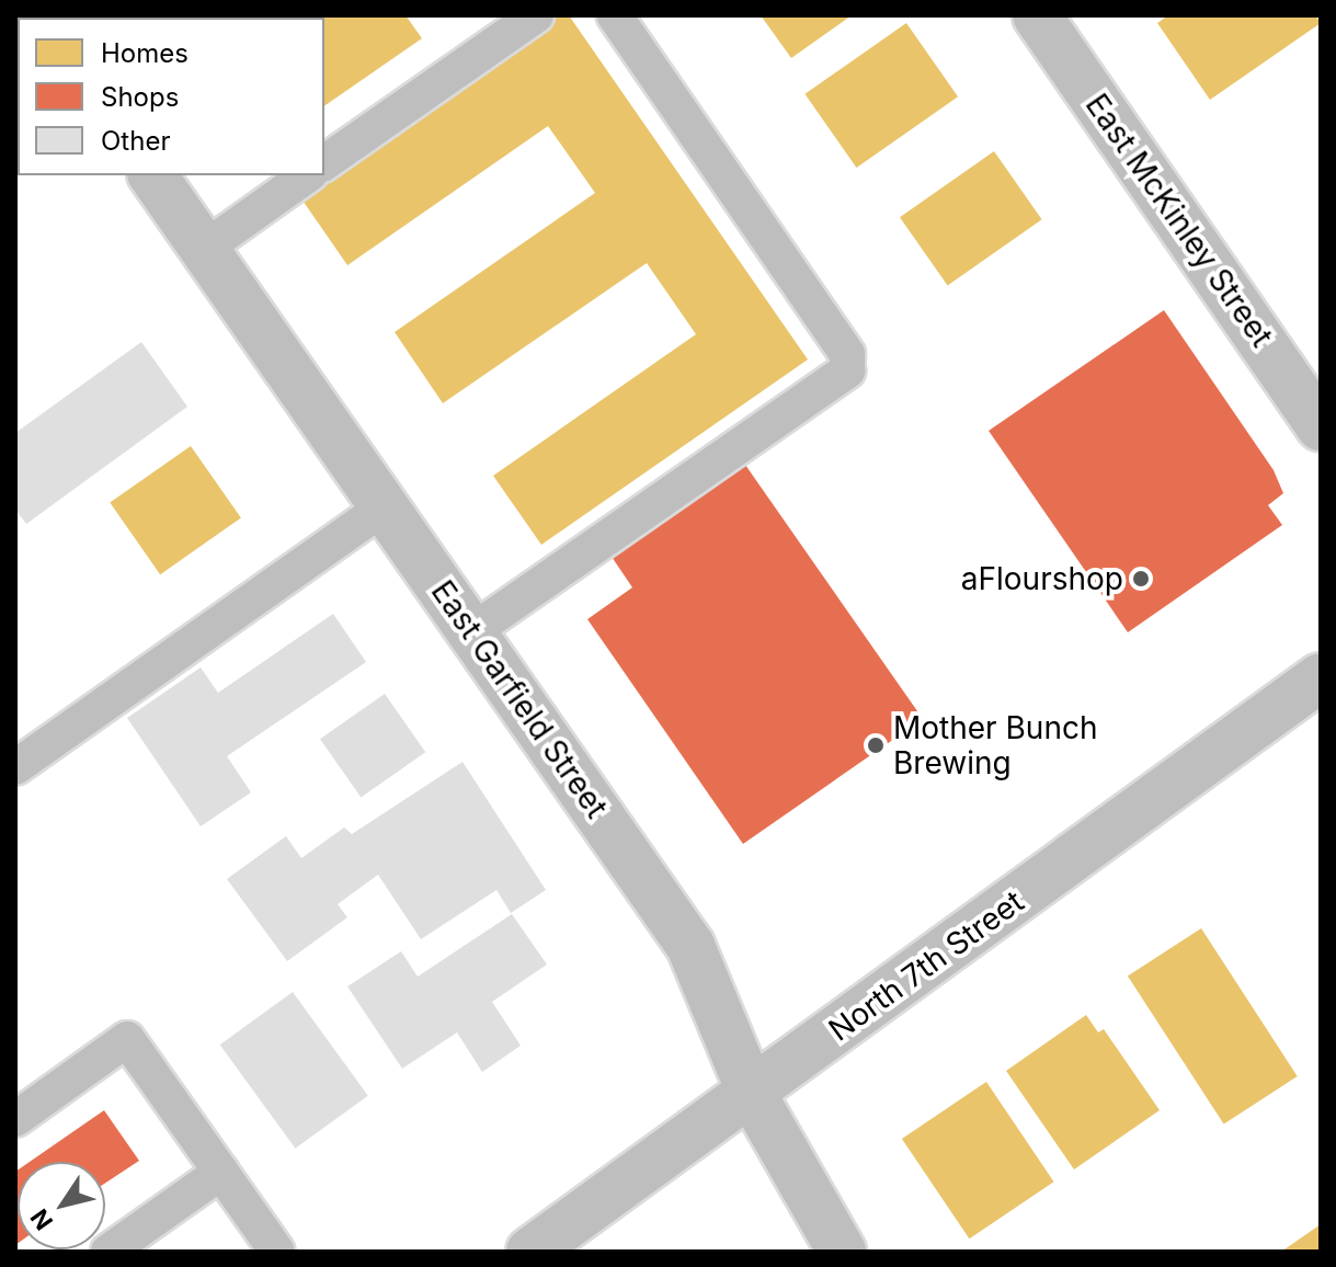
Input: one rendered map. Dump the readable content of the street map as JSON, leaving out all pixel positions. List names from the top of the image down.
{
  "streets": {
    "street": ["East McKinley Street", "East Garfield Street", "North 7th Street"]
  },
  "crossings": [
    ["East Garfield Street", "North 7th Street"]
  ],
  "places": ["aFlourshop", "Mother Bunch Brewing"],
  "legend": ["Homes", "Shops", "Other"],
  "north": "bottom left"
}
